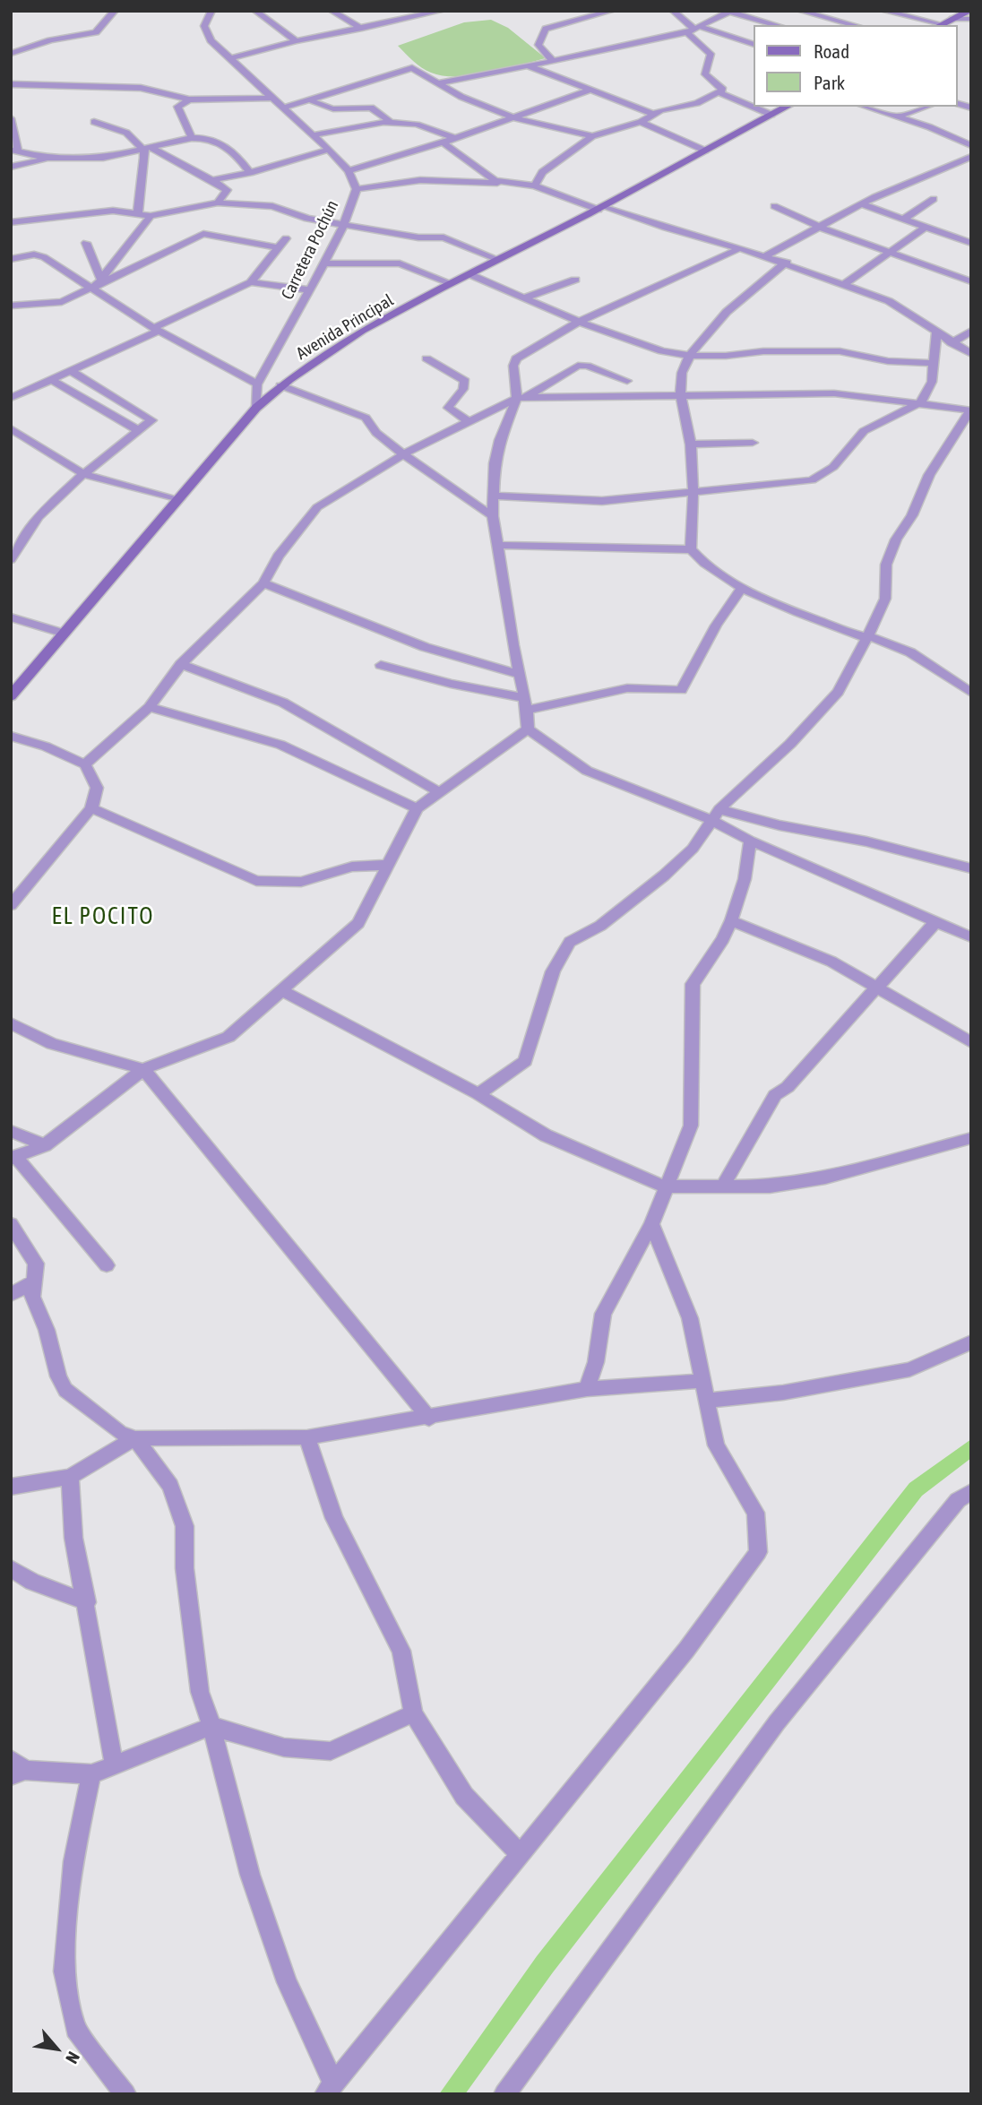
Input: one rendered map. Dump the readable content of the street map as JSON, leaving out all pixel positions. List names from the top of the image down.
{
  "streets": {
    "main road": ["Avenida Principal"],
    "street": ["Carretera Pochún"]
  },
  "crossings": [
    ["Carretera Pochún", "Avenida Principal"]
  ],
  "districts": ["EL POCITO"],
  "legend": ["Road", "Park"],
  "north": "bottom right"
}
